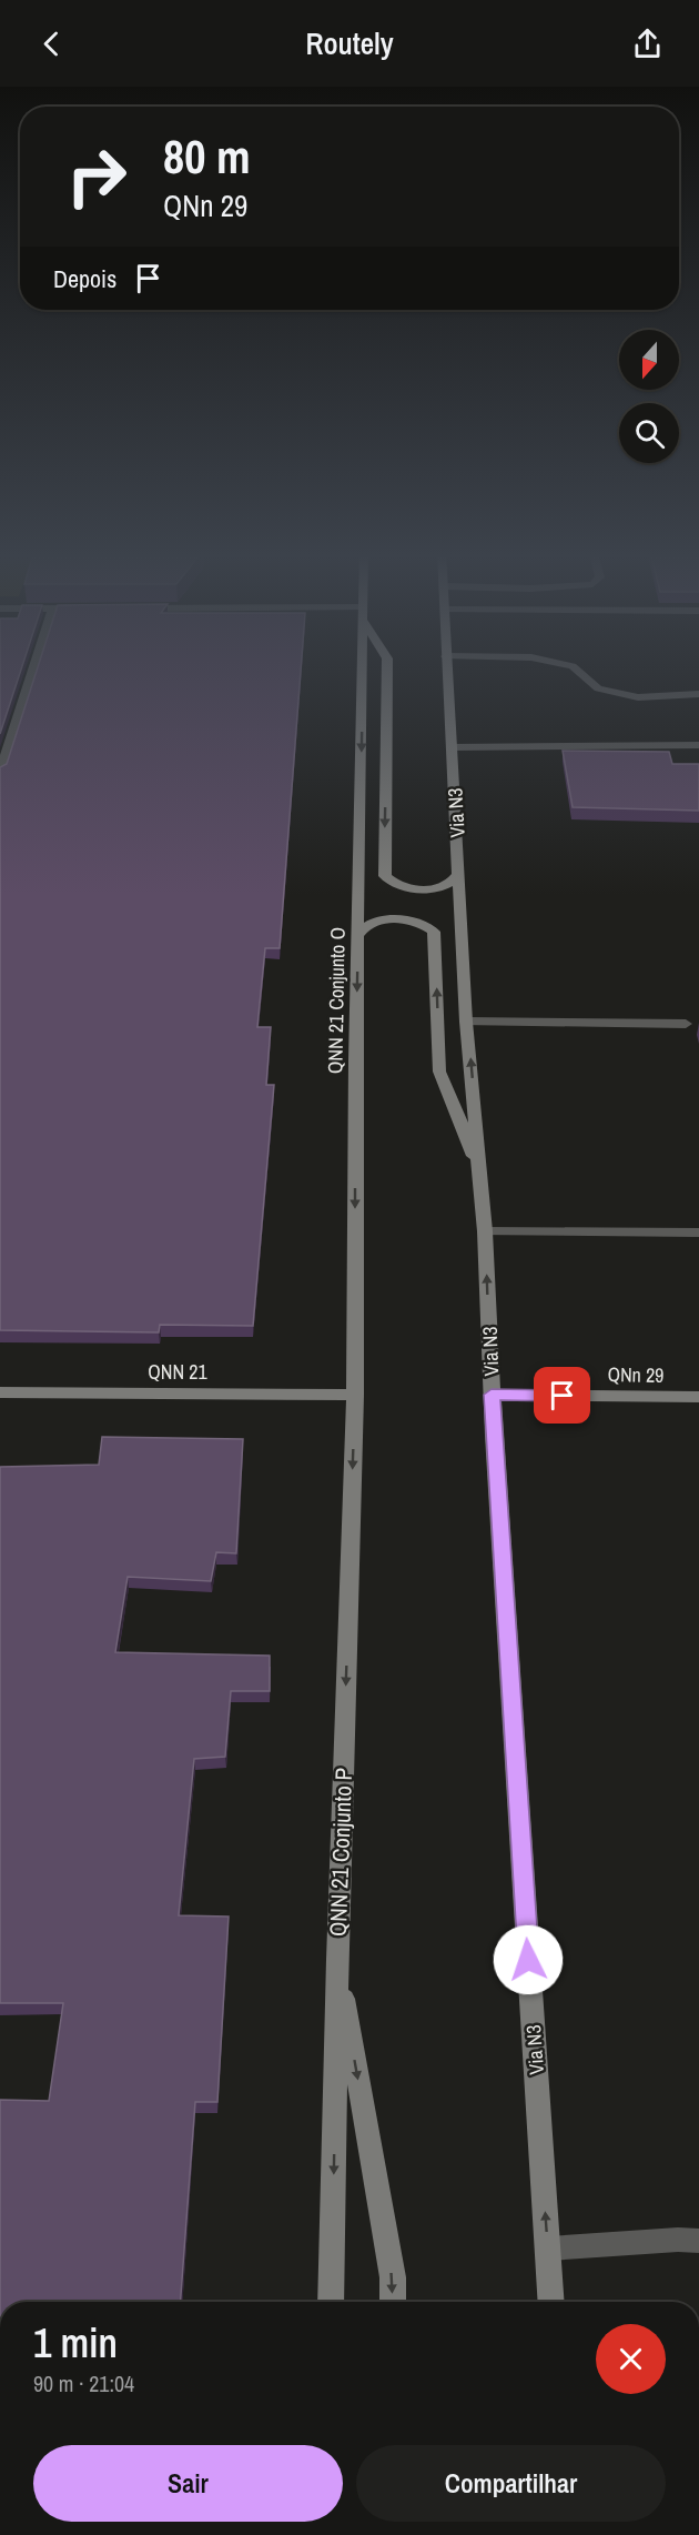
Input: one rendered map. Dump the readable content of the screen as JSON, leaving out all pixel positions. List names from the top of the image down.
{
  "streets": {
    "main road": [
      "Via N3",
      "QNN 21 Conjunto O",
      "QNN 21",
      "QNn 29",
      "QNN 21 Conjunto P"
    ]
  },
  "crossings": [
    ["Via N3", "QNn 29"],
    ["QNN 21 Conjunto O", "QNN 21"],
    ["QNN 21 Conjunto O", "QNN 21 Conjunto P"],
    ["QNN 21", "QNN 21 Conjunto P"]
  ],
  "one_way": ["Via N3", "QNN 21 Conjunto O"],
  "north": "bottom",
  "page": {
    "header": "Routely",
    "turn": ["80 m", "QNn 29"],
    "then": "Depois",
    "heading": ["1 min", "90 m · 21:04"],
    "buttons": ["Sair", "Compartilhar"]
  }
}
